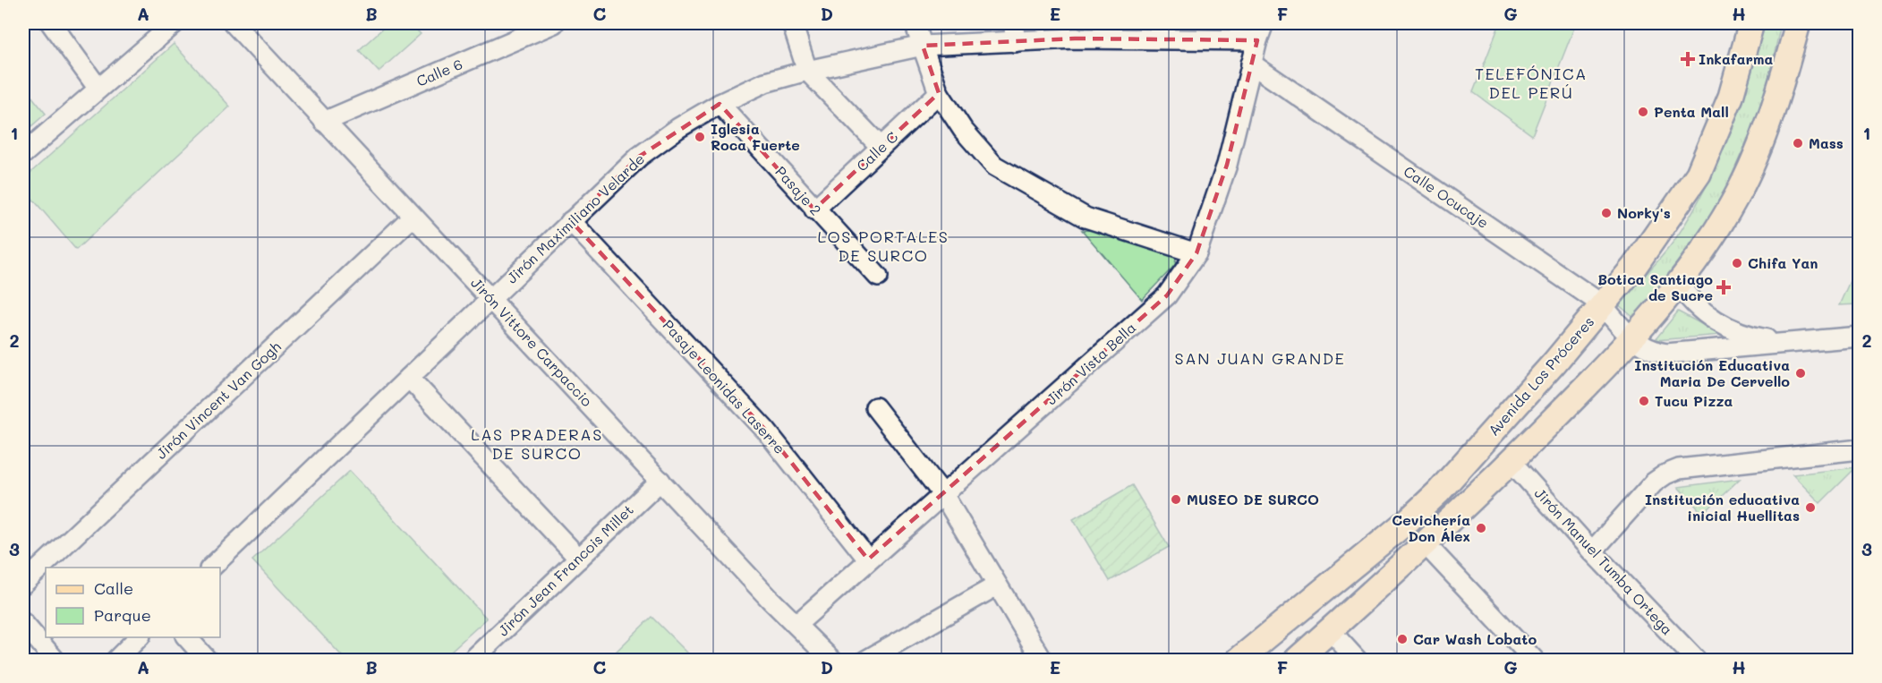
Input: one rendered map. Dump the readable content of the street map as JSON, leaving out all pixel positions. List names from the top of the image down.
{
  "streets": {
    "main road": ["Avenida Los Próceres"],
    "street": [
      "Calle 6",
      "Calle C",
      "Pasaje 2",
      "Calle Ocucaje",
      "Jirón Maximiliano Velarde",
      "Jirón Vittore Carpaccio",
      "Jirón Vista Bella",
      "Pasaje Leonidas Laserre",
      "Jirón Vincent Van Gogh",
      "Jirón Manuel Tumba Ortega",
      "Jirón Jean Francois Millet"
    ]
  },
  "crossings": [
    ["Calle 6", "Jirón Vittore Carpaccio"],
    ["Calle C", "Pasaje 2"],
    ["Pasaje 2", "Jirón Maximiliano Velarde"],
    ["Calle Ocucaje", "Jirón Vista Bella"],
    ["Calle Ocucaje", "Avenida Los Próceres"],
    ["Jirón Maximiliano Velarde", "Jirón Vittore Carpaccio"],
    ["Jirón Maximiliano Velarde", "Jirón Vista Bella"],
    ["Jirón Maximiliano Velarde", "Pasaje Leonidas Laserre"],
    ["Jirón Vittore Carpaccio", "Jirón Vista Bella"],
    ["Jirón Vittore Carpaccio", "Jirón Vincent Van Gogh"],
    ["Jirón Vittore Carpaccio", "Jirón Jean Francois Millet"],
    ["Jirón Vista Bella", "Pasaje Leonidas Laserre"]
  ],
  "districts": [
    "TELEFÓNICA DEL PERÚ",
    "LOS PORTALES DE SURCO",
    "SAN JUAN GRANDE",
    "LAS PRADERAS DE SURCO"
  ],
  "places": {
    "health": ["Inkafarma", "Botica Santiago de Sucre"],
    "other": [
      "Penta Mall",
      "Iglesia Roca Fuerte",
      "Mass",
      "Norky's",
      "Chifa Yan",
      "Institución Educativa Maria De Cervello",
      "Tucu Pizza",
      "MUSEO DE SURCO",
      "Institución educativa inicial Huellitas",
      "Cevichería Don Álex",
      "Car Wash Lobato"
    ]
  },
  "legend": ["Calle", "Parque"],
  "grid": {
    "columns": [
      "A",
      "B",
      "C",
      "D",
      "E",
      "F",
      "G",
      "H"
    ],
    "rows": ["1", "2", "3"]
  }
}
